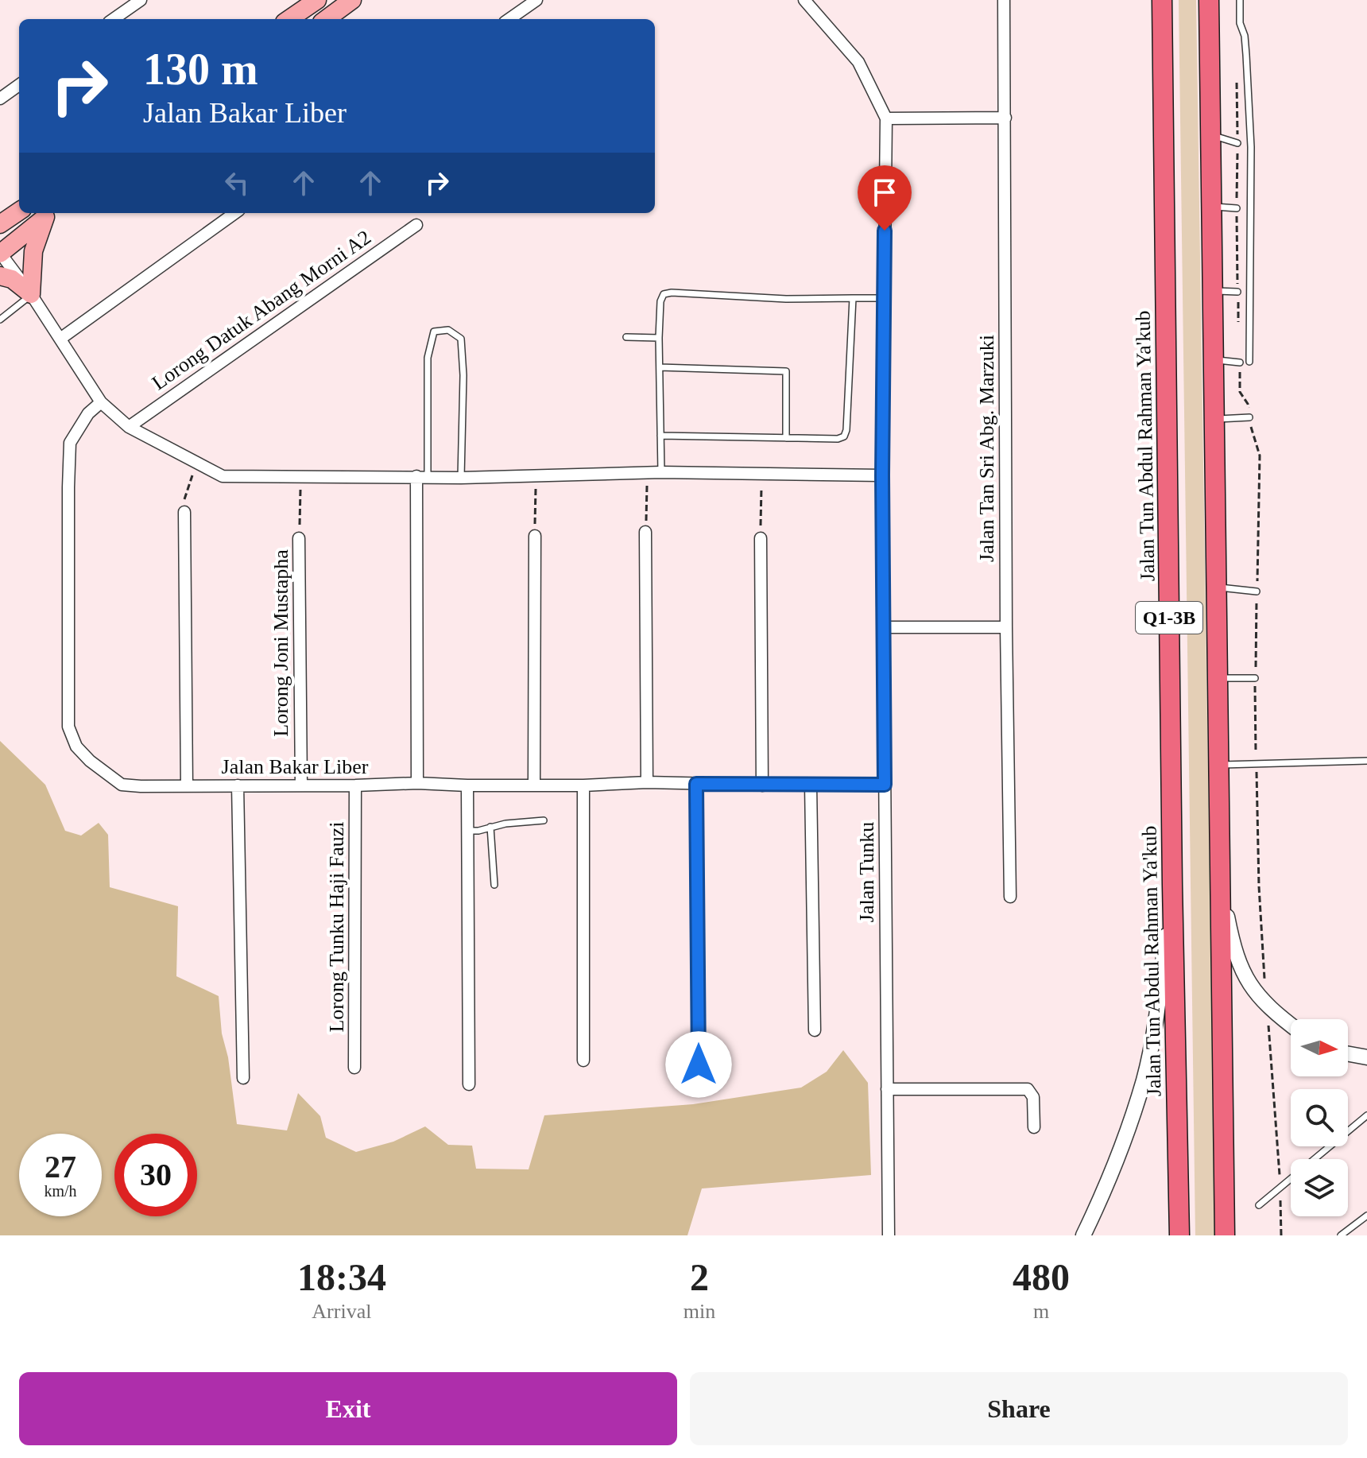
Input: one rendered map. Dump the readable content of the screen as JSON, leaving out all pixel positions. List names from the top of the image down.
{
  "streets": {
    "main road": ["Jalan Tun Abdul Rahman Ya'kub", "Q1-3B"],
    "street": [
      "Lorong Datuk Abang Morni A2",
      "Jalan Tan Sri Abg. Marzuki",
      "Lorong Joni Mustapha",
      "Jalan Bakar Liber",
      "Jalan Tunku",
      "Lorong Tunku Haji Fauzi"
    ]
  },
  "crossings": [
    ["Lorong Joni Mustapha", "Jalan Bakar Liber"],
    ["Jalan Bakar Liber", "Jalan Tunku"],
    ["Jalan Bakar Liber", "Lorong Tunku Haji Fauzi"]
  ],
  "north": "right",
  "page": {
    "turn": ["130 m", "Jalan Bakar Liber"],
    "speed": "27 km/h",
    "limit": "30",
    "eta": [
      "18:34",
      "Arrival",
      "2",
      "min",
      "480",
      "m"
    ],
    "buttons": ["Exit", "Share"]
  }
}
